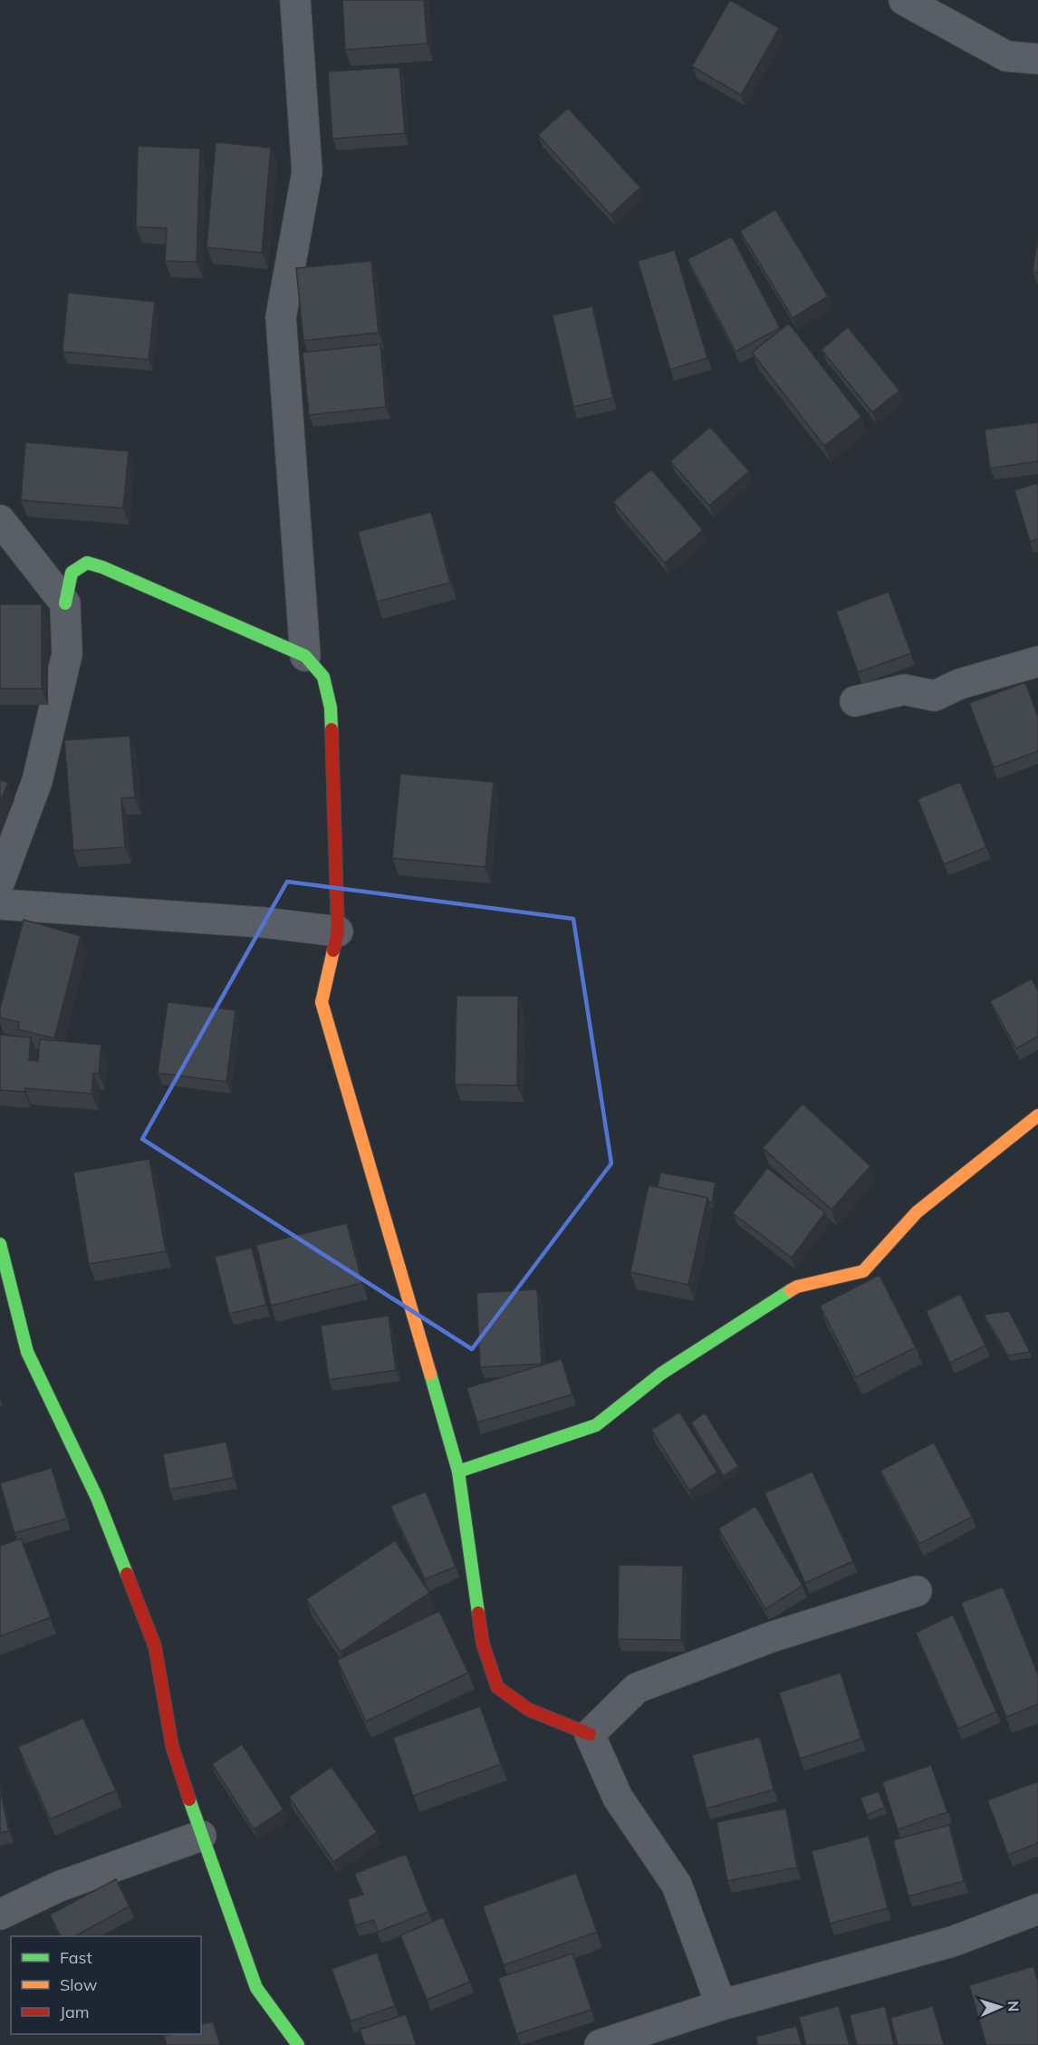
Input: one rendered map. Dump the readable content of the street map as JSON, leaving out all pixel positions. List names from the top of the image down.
{
  "legend": ["Fast", "Slow", "Jam"],
  "north": "right"
}
